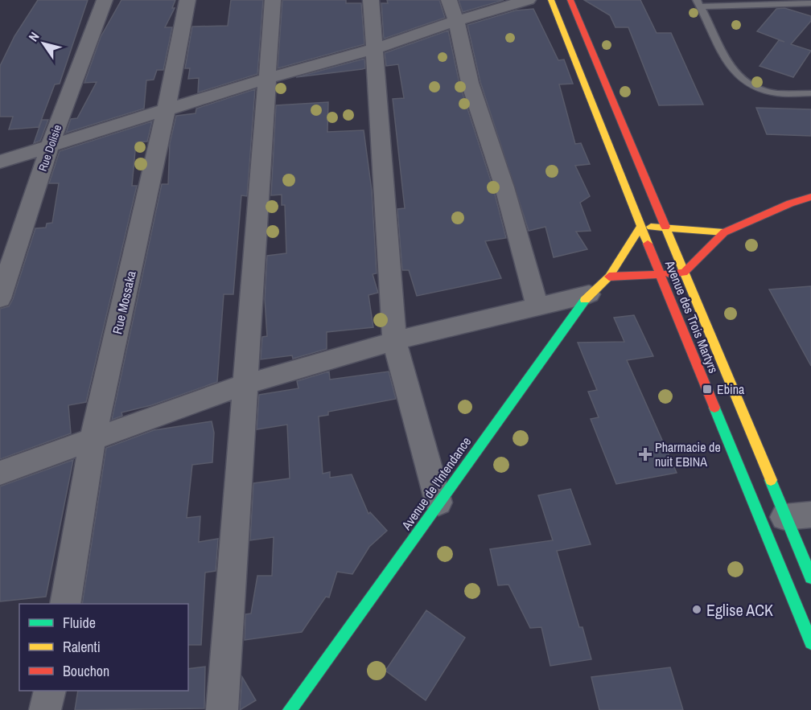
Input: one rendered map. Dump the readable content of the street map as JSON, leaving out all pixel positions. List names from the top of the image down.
{
  "streets": {
    "main road": ["Avenue des Trois Martyrs", "Avenue de l'Intendance"],
    "street": ["Rue Dolisie", "Rue Mossaka"]
  },
  "crossings": [
    ["Avenue des Trois Martyrs", "Avenue de l'Intendance"]
  ],
  "places": {
    "transit": ["Ebina"],
    "health": ["Pharmacie de nuit EBINA"],
    "other": ["Eglise ACK"]
  },
  "legend": ["Fluide", "Ralenti", "Bouchon"],
  "north": "top left"
}
